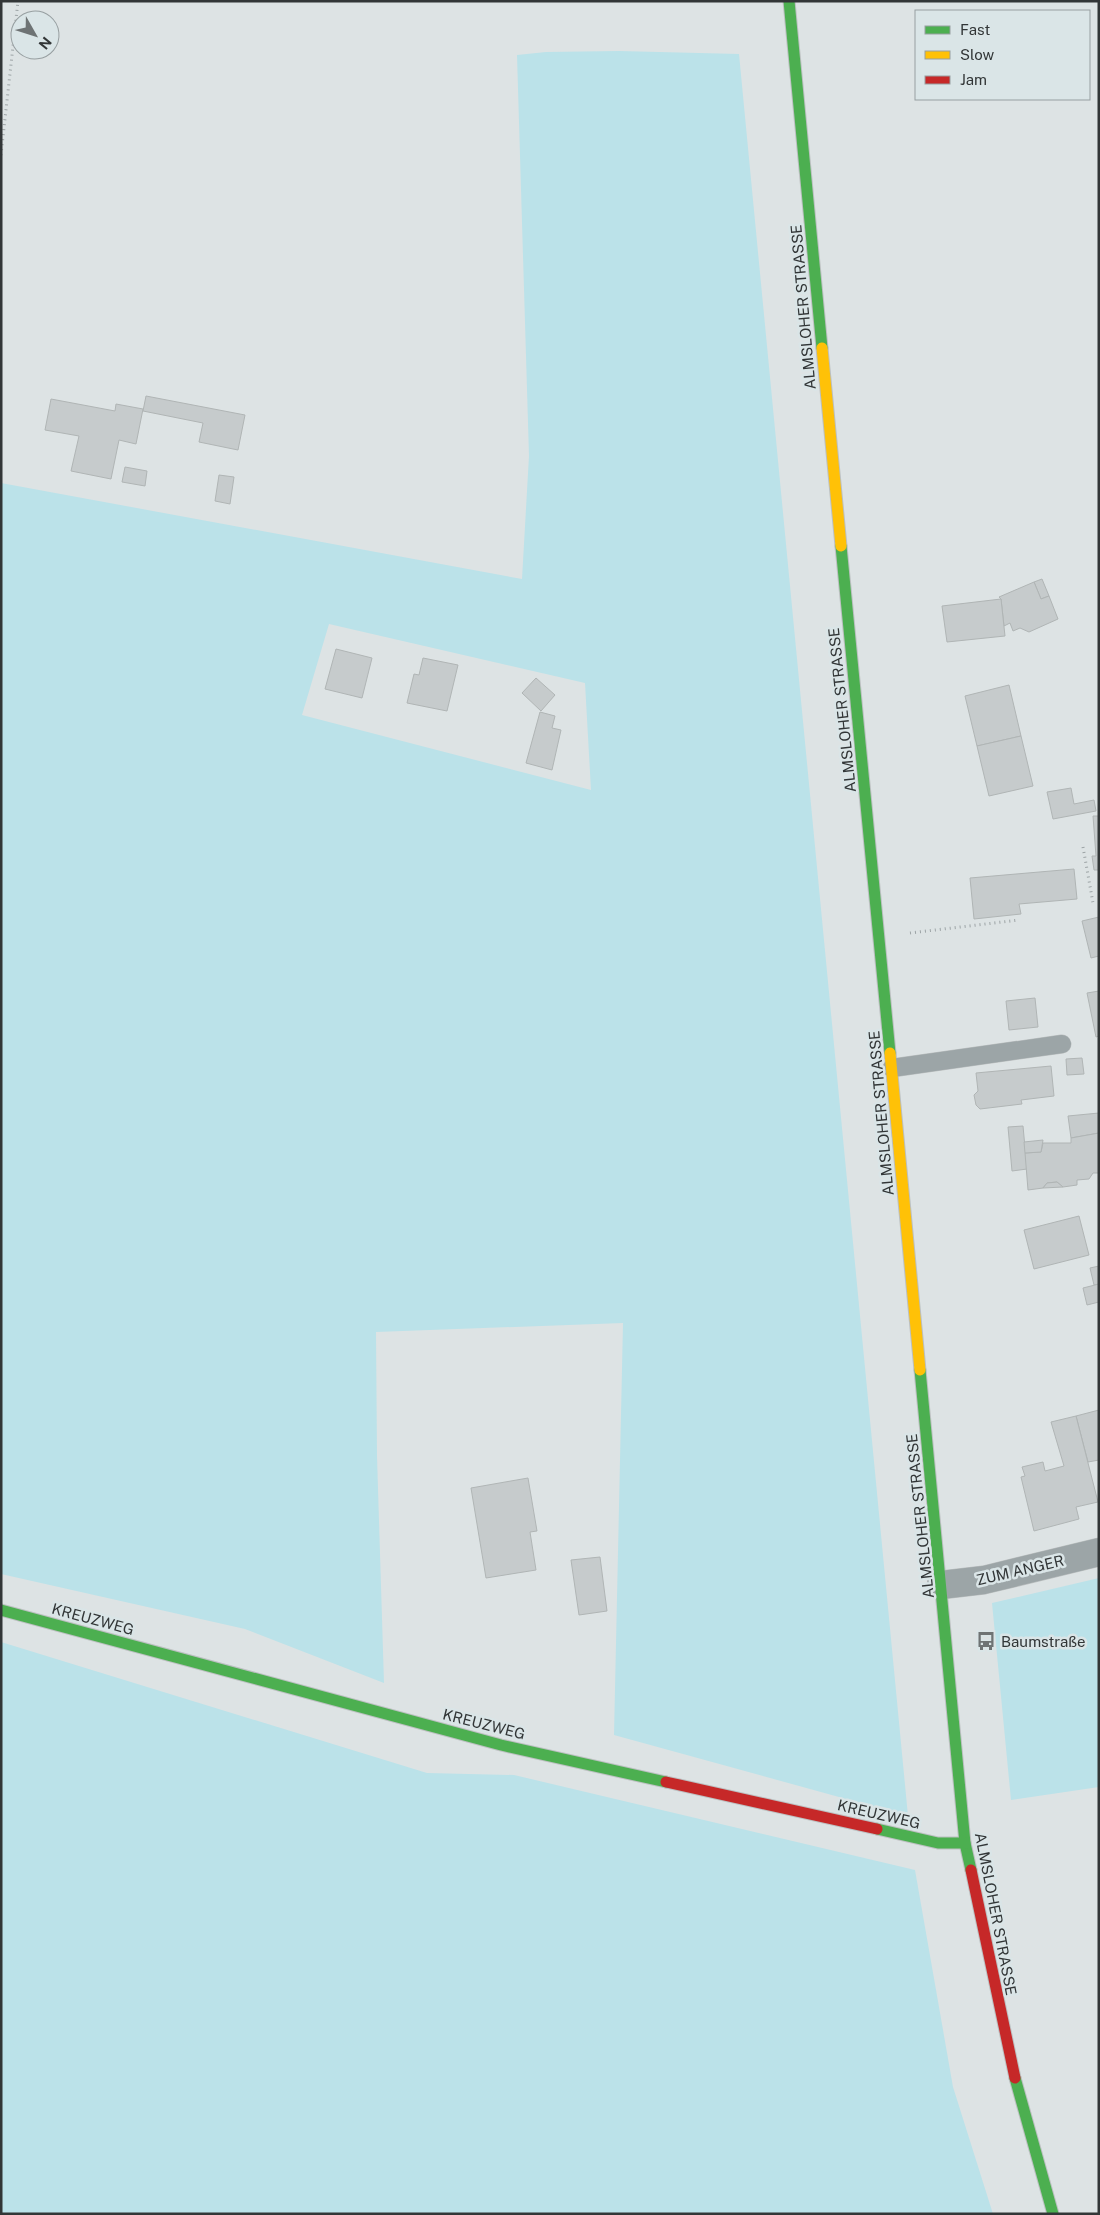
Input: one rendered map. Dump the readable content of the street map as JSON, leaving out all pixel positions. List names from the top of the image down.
{
  "streets": {
    "street": ["ALMSLOHER STRASSE", "ZUM ANGER", "KREUZWEG"]
  },
  "crossings": [
    ["ALMSLOHER STRASSE", "ZUM ANGER"],
    ["ALMSLOHER STRASSE", "KREUZWEG"]
  ],
  "places": {
    "bus stop": ["Baumstraße"]
  },
  "legend": ["Fast", "Slow", "Jam"],
  "north": "bottom right"
}
